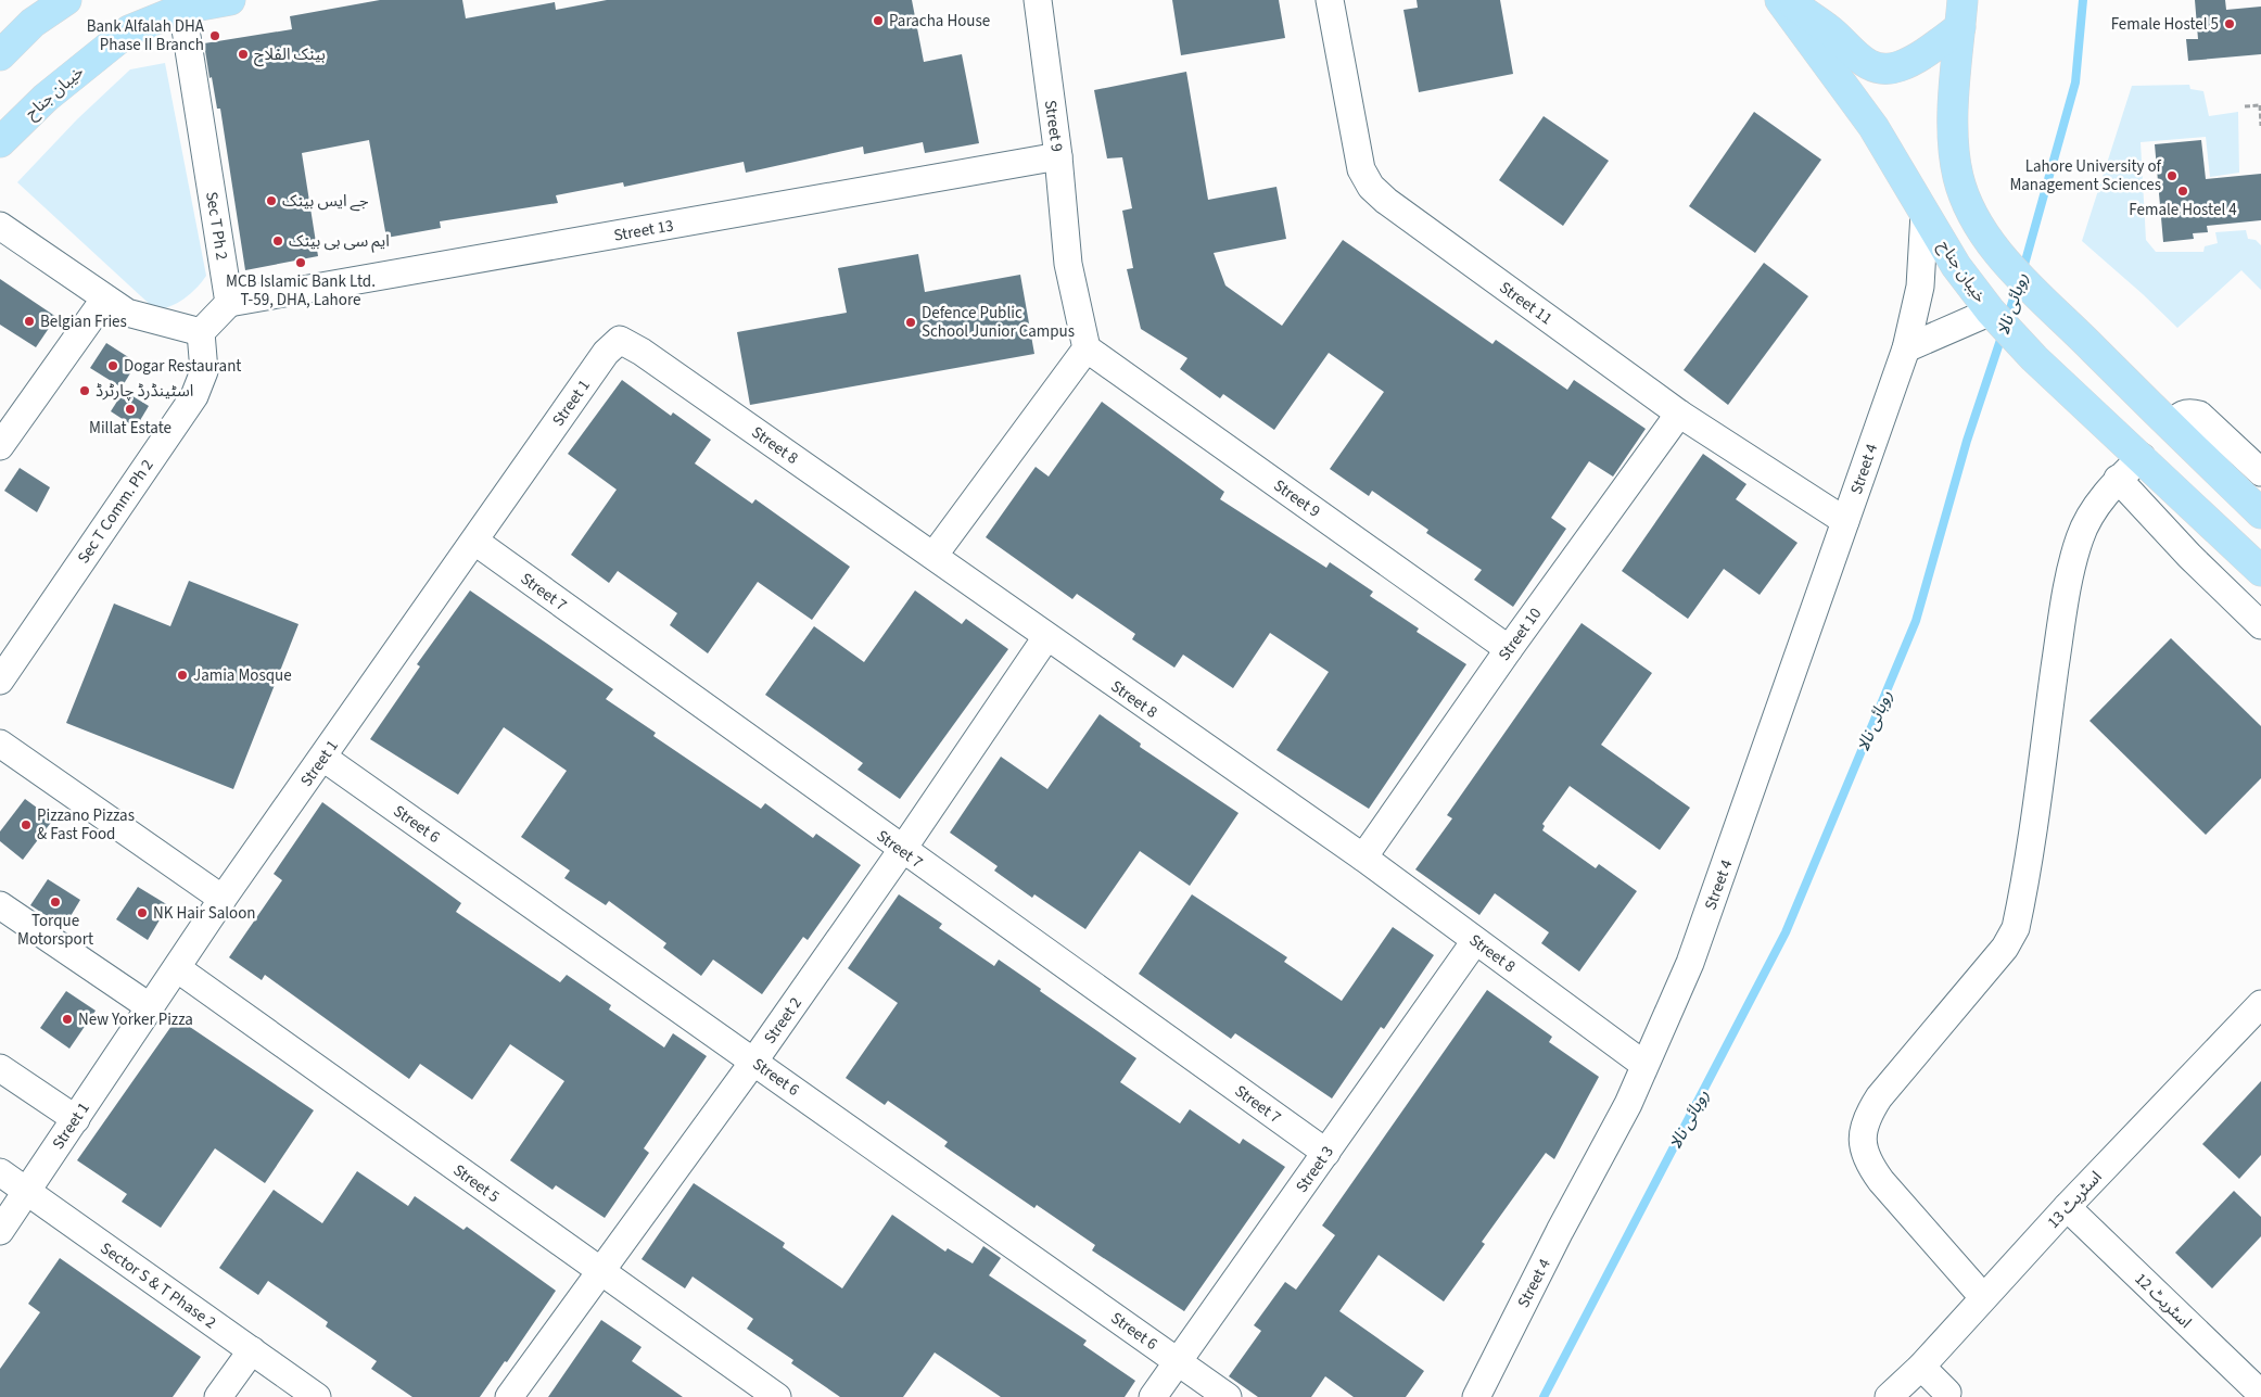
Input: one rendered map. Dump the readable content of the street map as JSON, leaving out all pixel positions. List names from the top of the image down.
{
  "streets": {
    "main road": ["خیبان جناح"],
    "street": [
      "Street 9",
      "Sec T Ph 2",
      "Street 13",
      "Street 11",
      "Street 1",
      "Street 8",
      "Street 4",
      "Sec T Comm. Ph 2",
      "Street 7",
      "Street 10",
      "Street 6",
      "Street 2",
      "Street 3",
      "Street 5",
      "اسٹریٹ 13",
      "Sector S & T Phase 2",
      "اسٹریٹ 12"
    ]
  },
  "crossings": [
    ["خیبان جناح", "Sec T Ph 2"],
    ["خیبان جناح", "Street 4"],
    ["Street 9", "Street 13"],
    ["Street 9", "Street 10"],
    ["Sec T Ph 2", "Street 13"],
    ["Street 11", "Street 4"],
    ["Street 11", "Street 10"],
    ["Street 1", "Street 8"],
    ["Street 1", "Street 7"],
    ["Street 1", "Street 6"],
    ["Street 1", "Street 5"],
    ["Street 1", "Sector S & T Phase 2"],
    ["Street 8", "Street 4"],
    ["Street 8", "Street 10"],
    ["Street 8", "Street 2"],
    ["Street 8", "Street 3"],
    ["Street 7", "Street 2"],
    ["Street 7", "Street 3"],
    ["Street 6", "Street 2"],
    ["Street 6", "Street 3"],
    ["Street 2", "Street 5"],
    ["اسٹریٹ 13", "اسٹریٹ 12"]
  ],
  "water": ["روہائی نالا"],
  "places": [
    "Paracha House",
    "Female Hostel 5",
    "Bank Alfalah DHA Phase II Branch",
    "بینک الفلاح",
    "Lahore University of Management Sciences",
    "Female Hostel 4",
    "جے ایس بینک",
    "ایم سی بی بینک",
    "MCB Islamic Bank Ltd. T-59, DHA, Lahore",
    "Belgian Fries",
    "Defence Public School Junior Campus",
    "Dogar Restaurant",
    "اسٹینڈرڈ چارٹرڈ",
    "Millat Estate",
    "Jamia Mosque",
    "Pizzano Pizzas & Fast Food",
    "Torque Motorsport",
    "NK Hair Saloon",
    "New Yorker Pizza"
  ]
}
